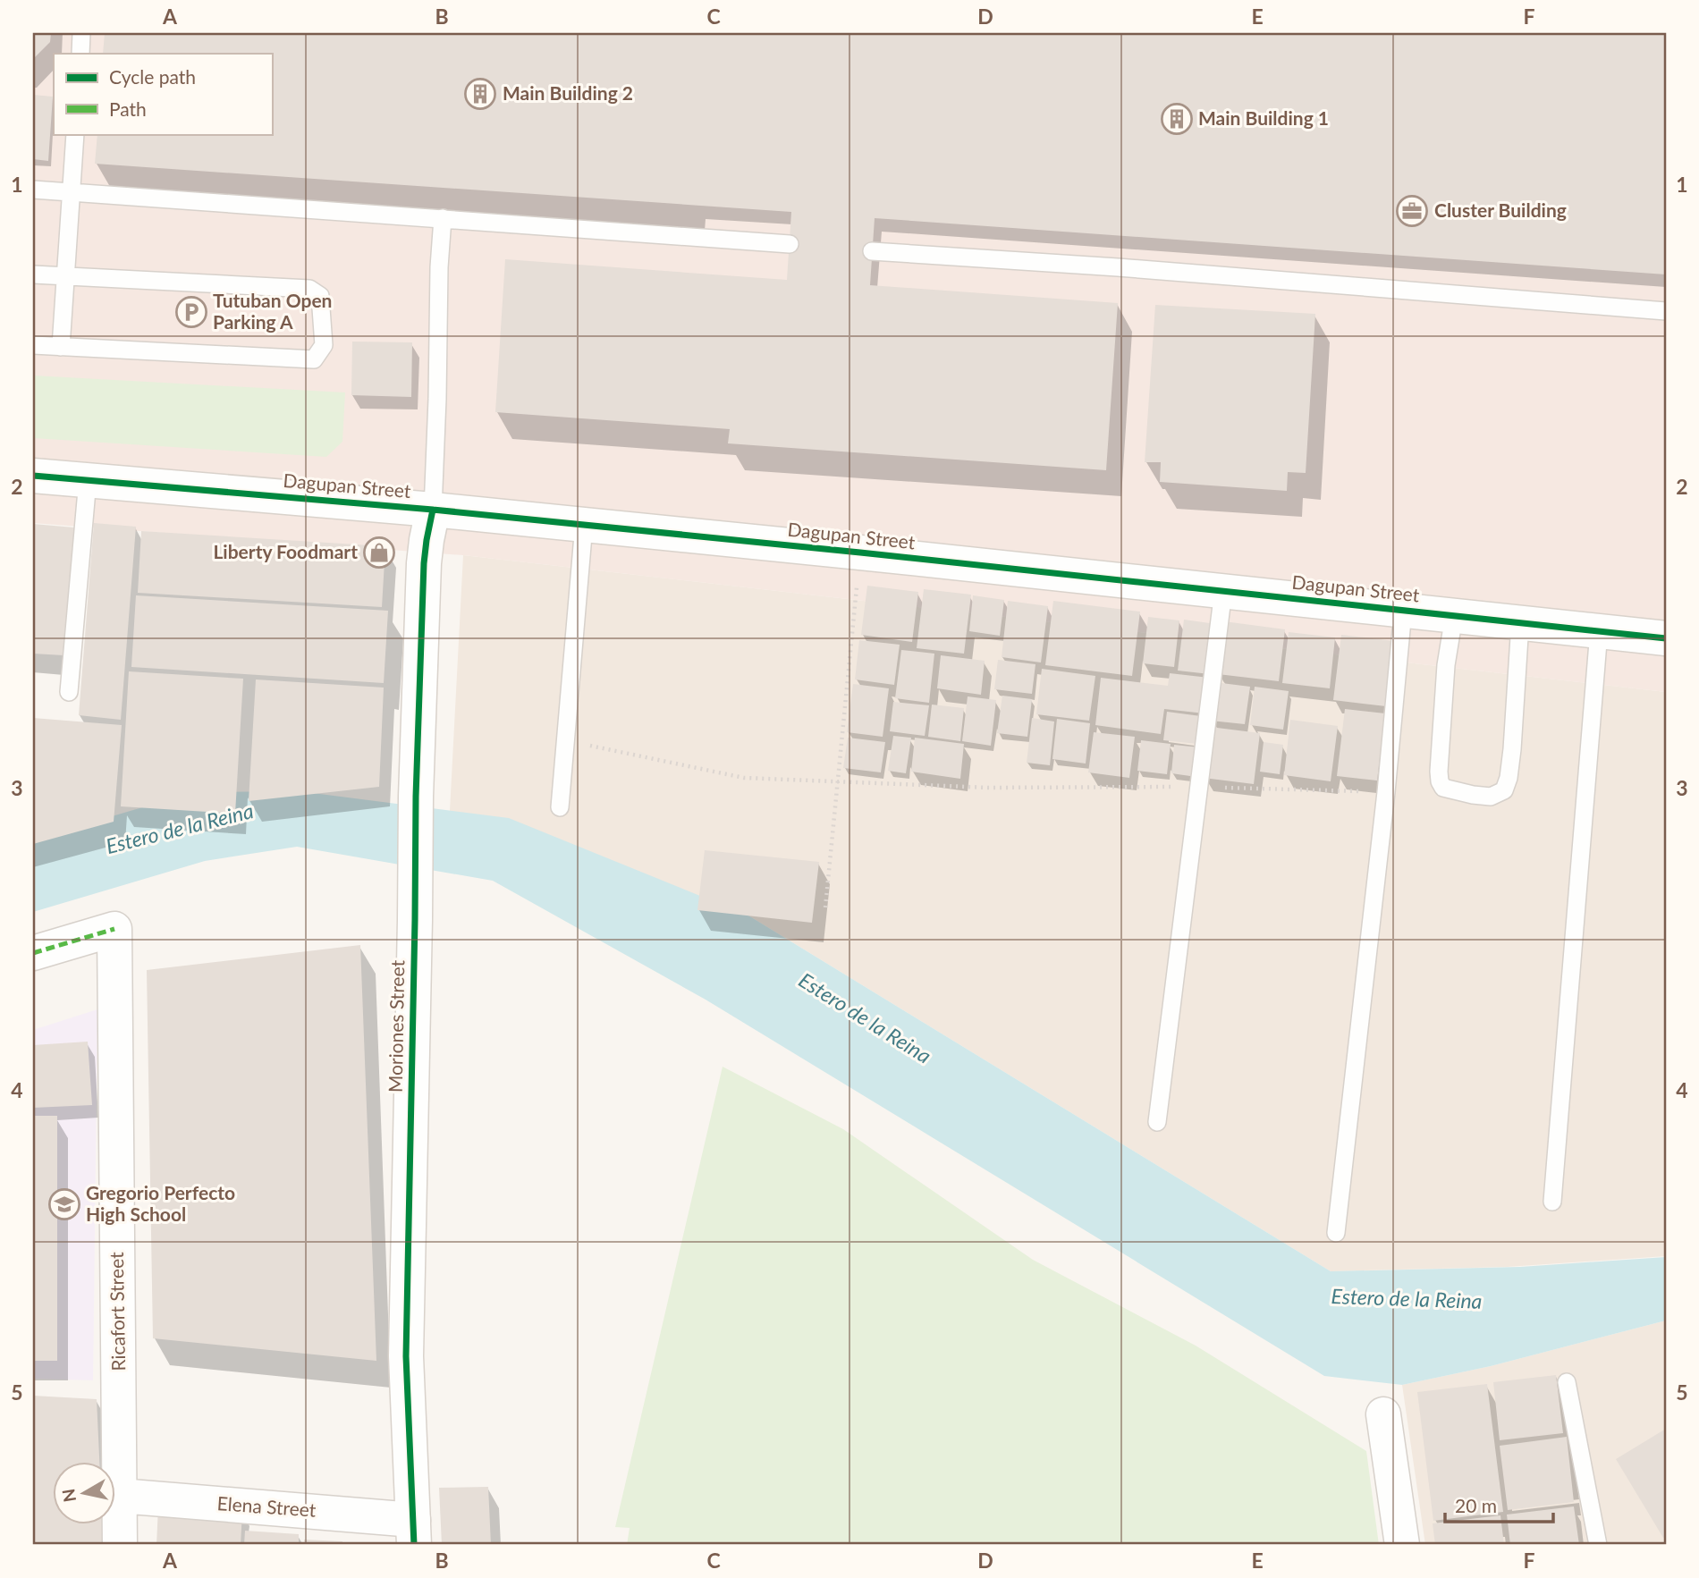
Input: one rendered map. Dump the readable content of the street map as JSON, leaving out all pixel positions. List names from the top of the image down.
{
  "streets": {
    "street": [
      "Dagupan Street",
      "Moriones Street",
      "Ricafort Street",
      "Elena Street"
    ]
  },
  "crossings": [
    ["Dagupan Street", "Moriones Street"],
    ["Moriones Street", "Elena Street"],
    ["Ricafort Street", "Elena Street"]
  ],
  "water": ["Estero de la Reina"],
  "places": {
    "building": ["Main Building 2", "Main Building 1"],
    "office": ["Cluster Building"],
    "parking": ["Tutuban Open Parking A"],
    "shop": ["Liberty Foodmart"],
    "school or university": ["Gregorio Perfecto High School"]
  },
  "legend": ["Cycle path", "Path"],
  "scale_bar": "20 m",
  "north": "left",
  "grid": {
    "columns": [
      "A",
      "B",
      "C",
      "D",
      "E",
      "F"
    ],
    "rows": [
      "1",
      "2",
      "3",
      "4",
      "5"
    ]
  }
}
